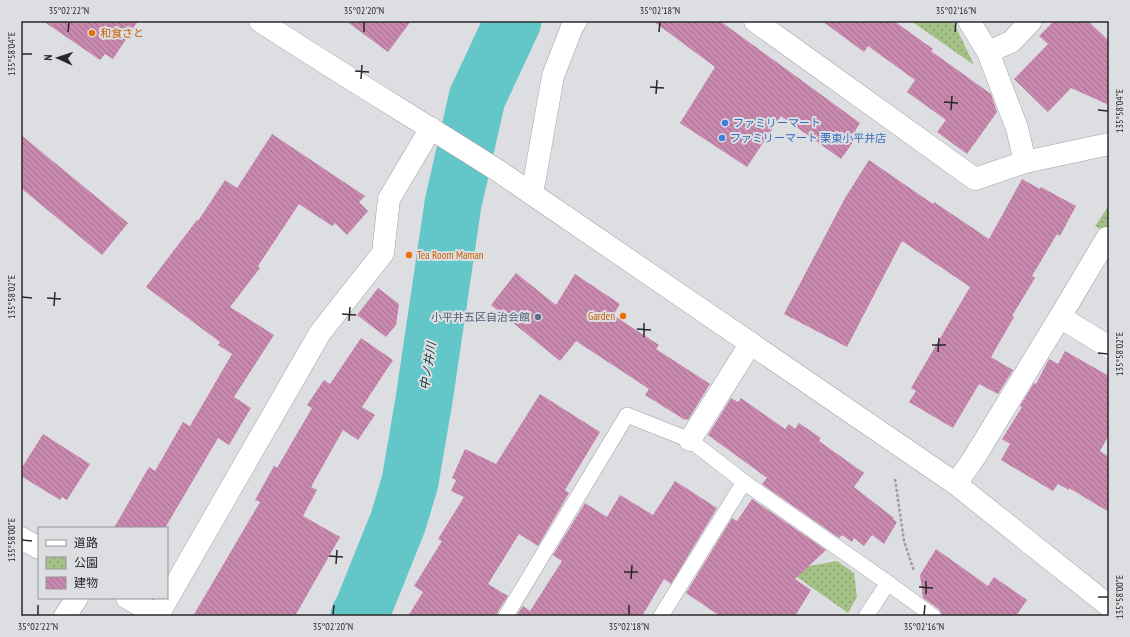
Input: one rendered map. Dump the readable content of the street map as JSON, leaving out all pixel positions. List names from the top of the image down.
{
  "water": ["中ノ井川"],
  "places": [
    "和食さと",
    "ファミリーマート",
    "ファミリーマート 栗東小平井店",
    "Tea Room Maman",
    "Garden",
    "小平井五区自治会館"
  ],
  "legend": ["道路", "公園", "建物"],
  "north": "left",
  "coordinates": [
    "35°02'22\"N",
    "35°02'20\"N",
    "35°02'18\"N",
    "35°02'16\"N",
    "135°58'04\"E",
    "135°58'02\"E",
    "135°58'00\"E"
  ]
}
